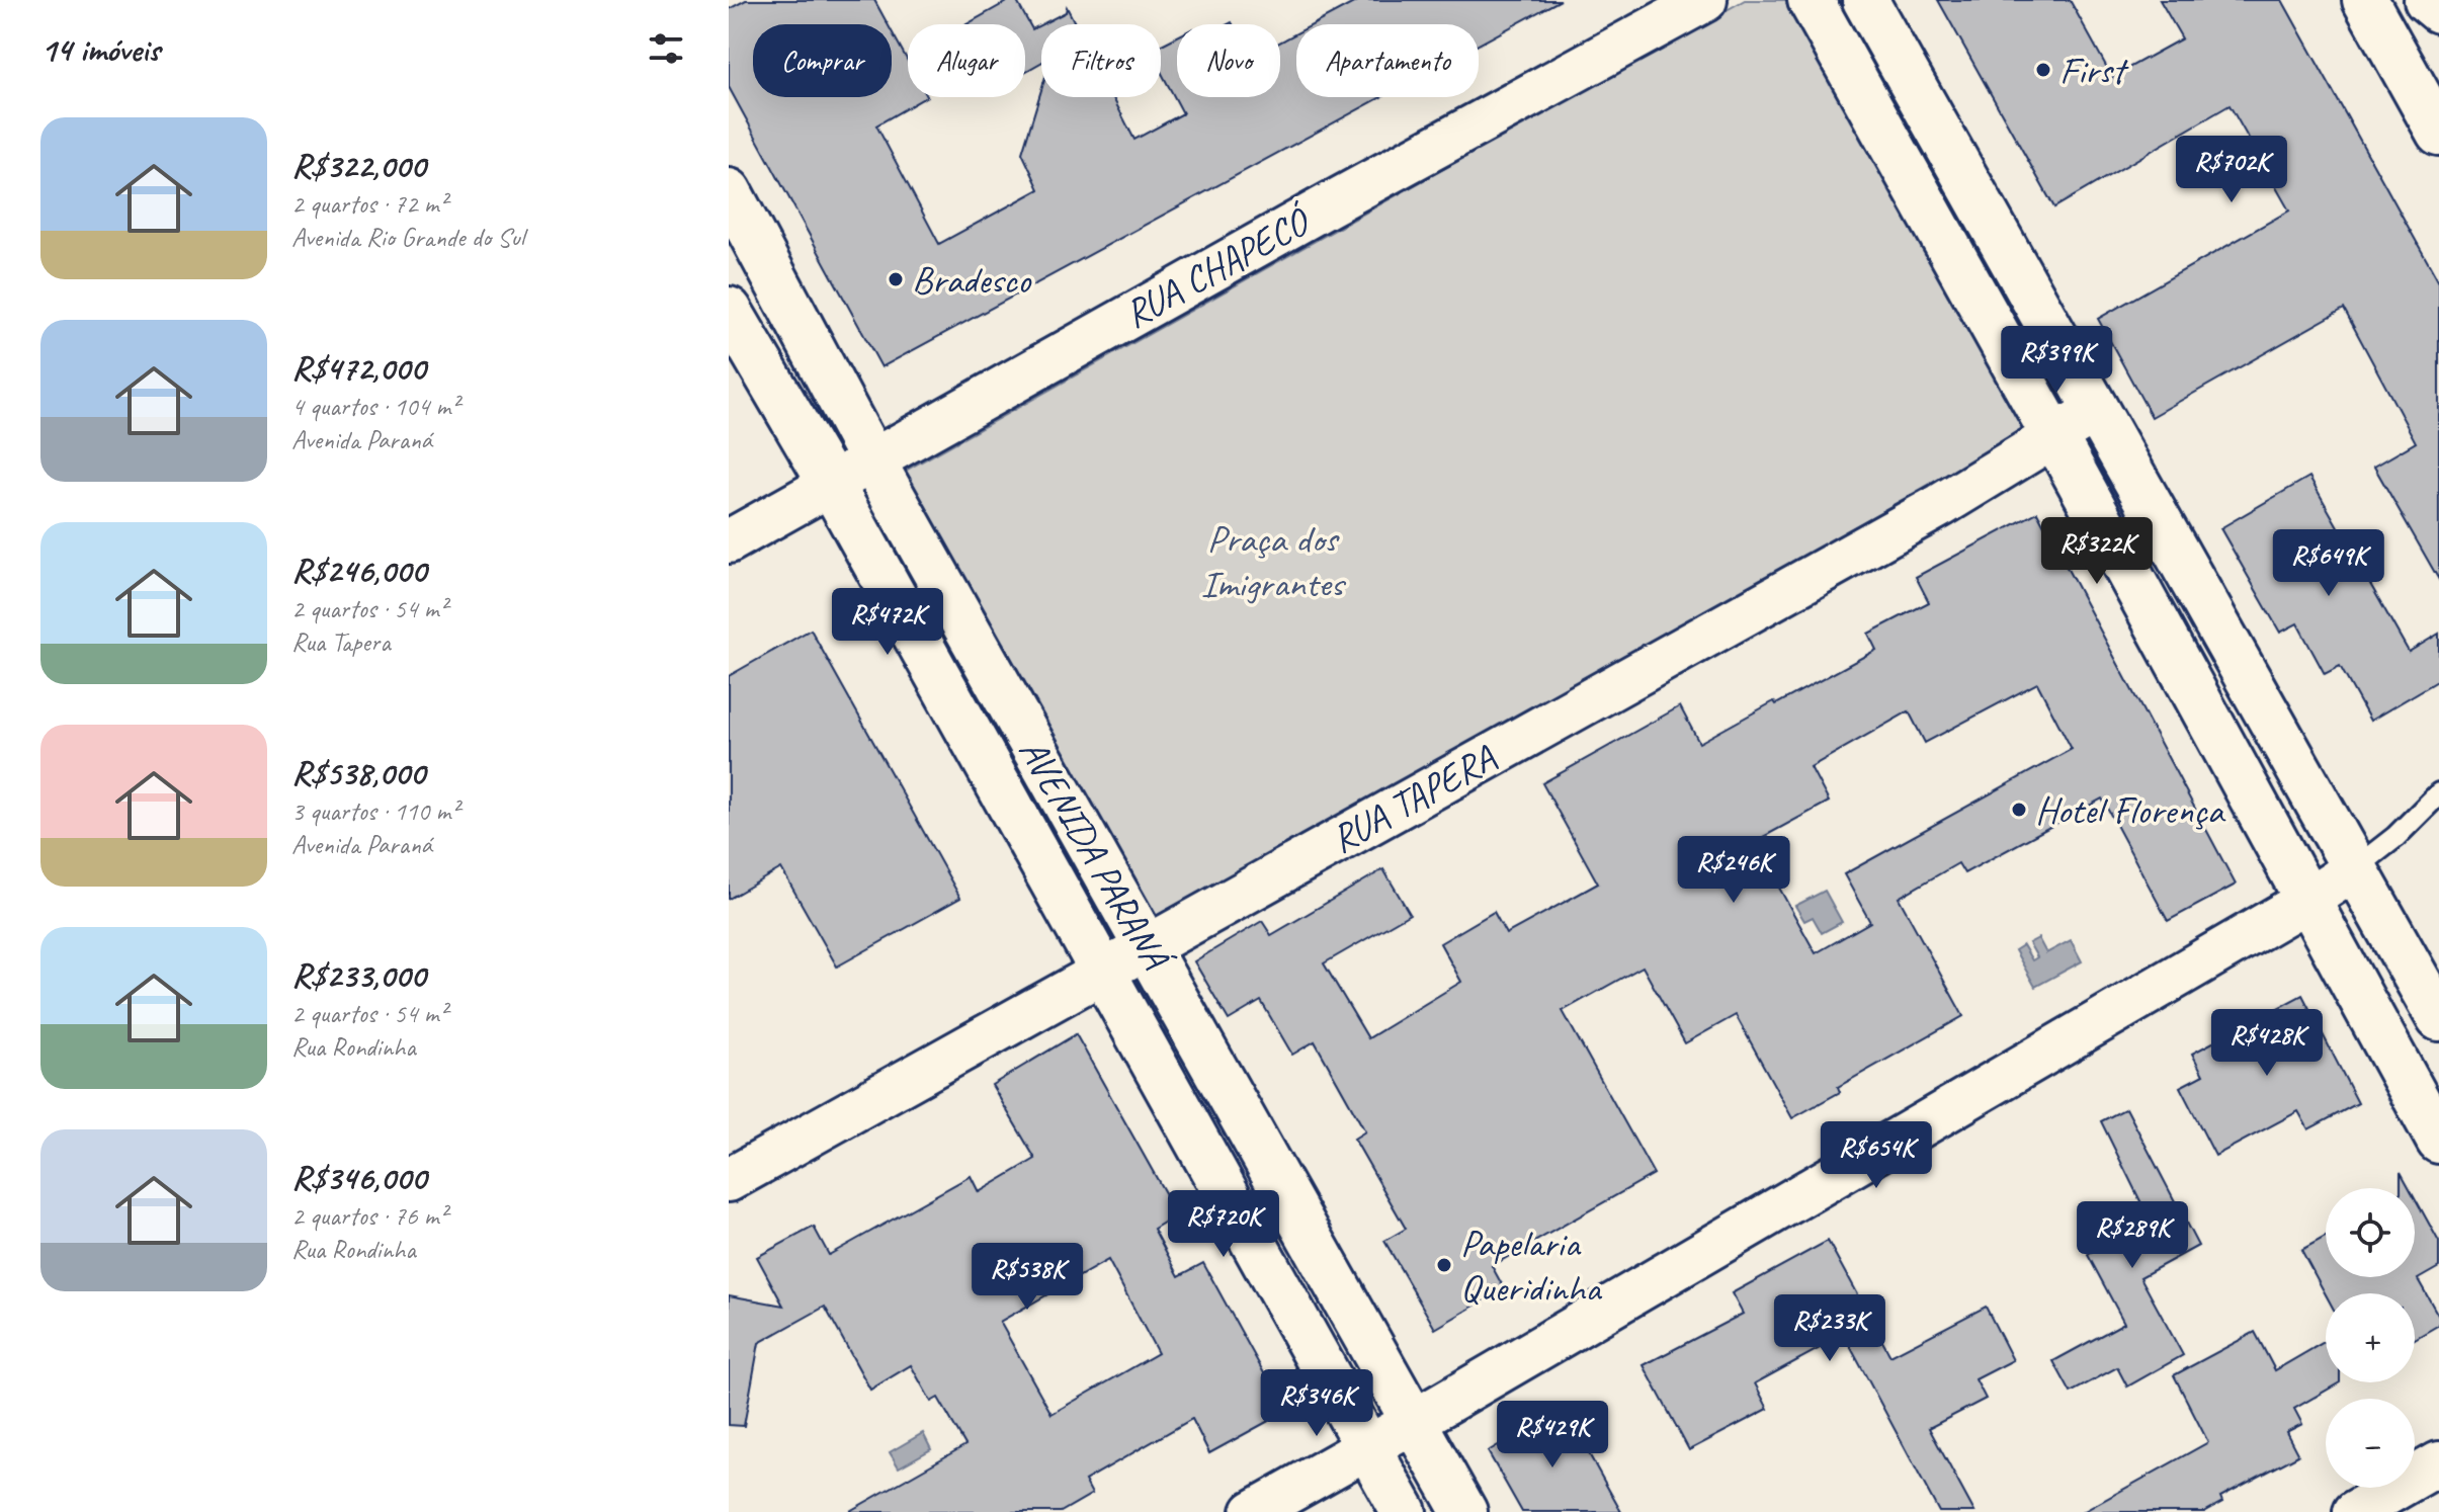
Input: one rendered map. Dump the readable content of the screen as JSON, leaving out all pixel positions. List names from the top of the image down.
{
  "streets": {
    "main road": ["AVENIDA PARANÁ"],
    "street": ["RUA CHAPECÓ", "RUA TAPERA"]
  },
  "crossings": [
    ["RUA CHAPECÓ", "AVENIDA PARANÁ"],
    ["RUA TAPERA", "AVENIDA PARANÁ"]
  ],
  "parks": ["Praça dos Imigrantes"],
  "places": [
    "First",
    "Bradesco",
    "Hotel Florença",
    "Papelaria Queridinha"
  ],
  "page": {
    "heading": "14 imóveis",
    "chip": [
      "Comprar",
      "Alugar",
      "Filtros",
      "Novo",
      "Apartamento"
    ],
    "list": [
      {
        "name": "R$322,000",
        "note": "2 quartos · 72 m² · Avenida Rio Grande do Sul"
      },
      {
        "name": "R$472,000",
        "note": "4 quartos · 104 m² · Avenida Paraná"
      },
      {
        "name": "R$246,000",
        "note": "2 quartos · 54 m² · Rua Tapera"
      },
      {
        "name": "R$538,000",
        "note": "3 quartos · 110 m² · Avenida Paraná"
      },
      {
        "name": "R$233,000",
        "note": "2 quartos · 54 m² · Rua Rondinha"
      },
      {
        "name": "R$346,000",
        "note": "2 quartos · 76 m² · Rua Rondinha"
      }
    ],
    "price": [
      "R$702K",
      "R$399K",
      "R$322K",
      "R$649K",
      "R$472K",
      "R$246K",
      "R$428K",
      "R$654K",
      "R$720K",
      "R$289K",
      "R$538K",
      "R$233K",
      "R$346K",
      "R$429K"
    ],
    "map_buttons": ["+", "−"]
  }
}
